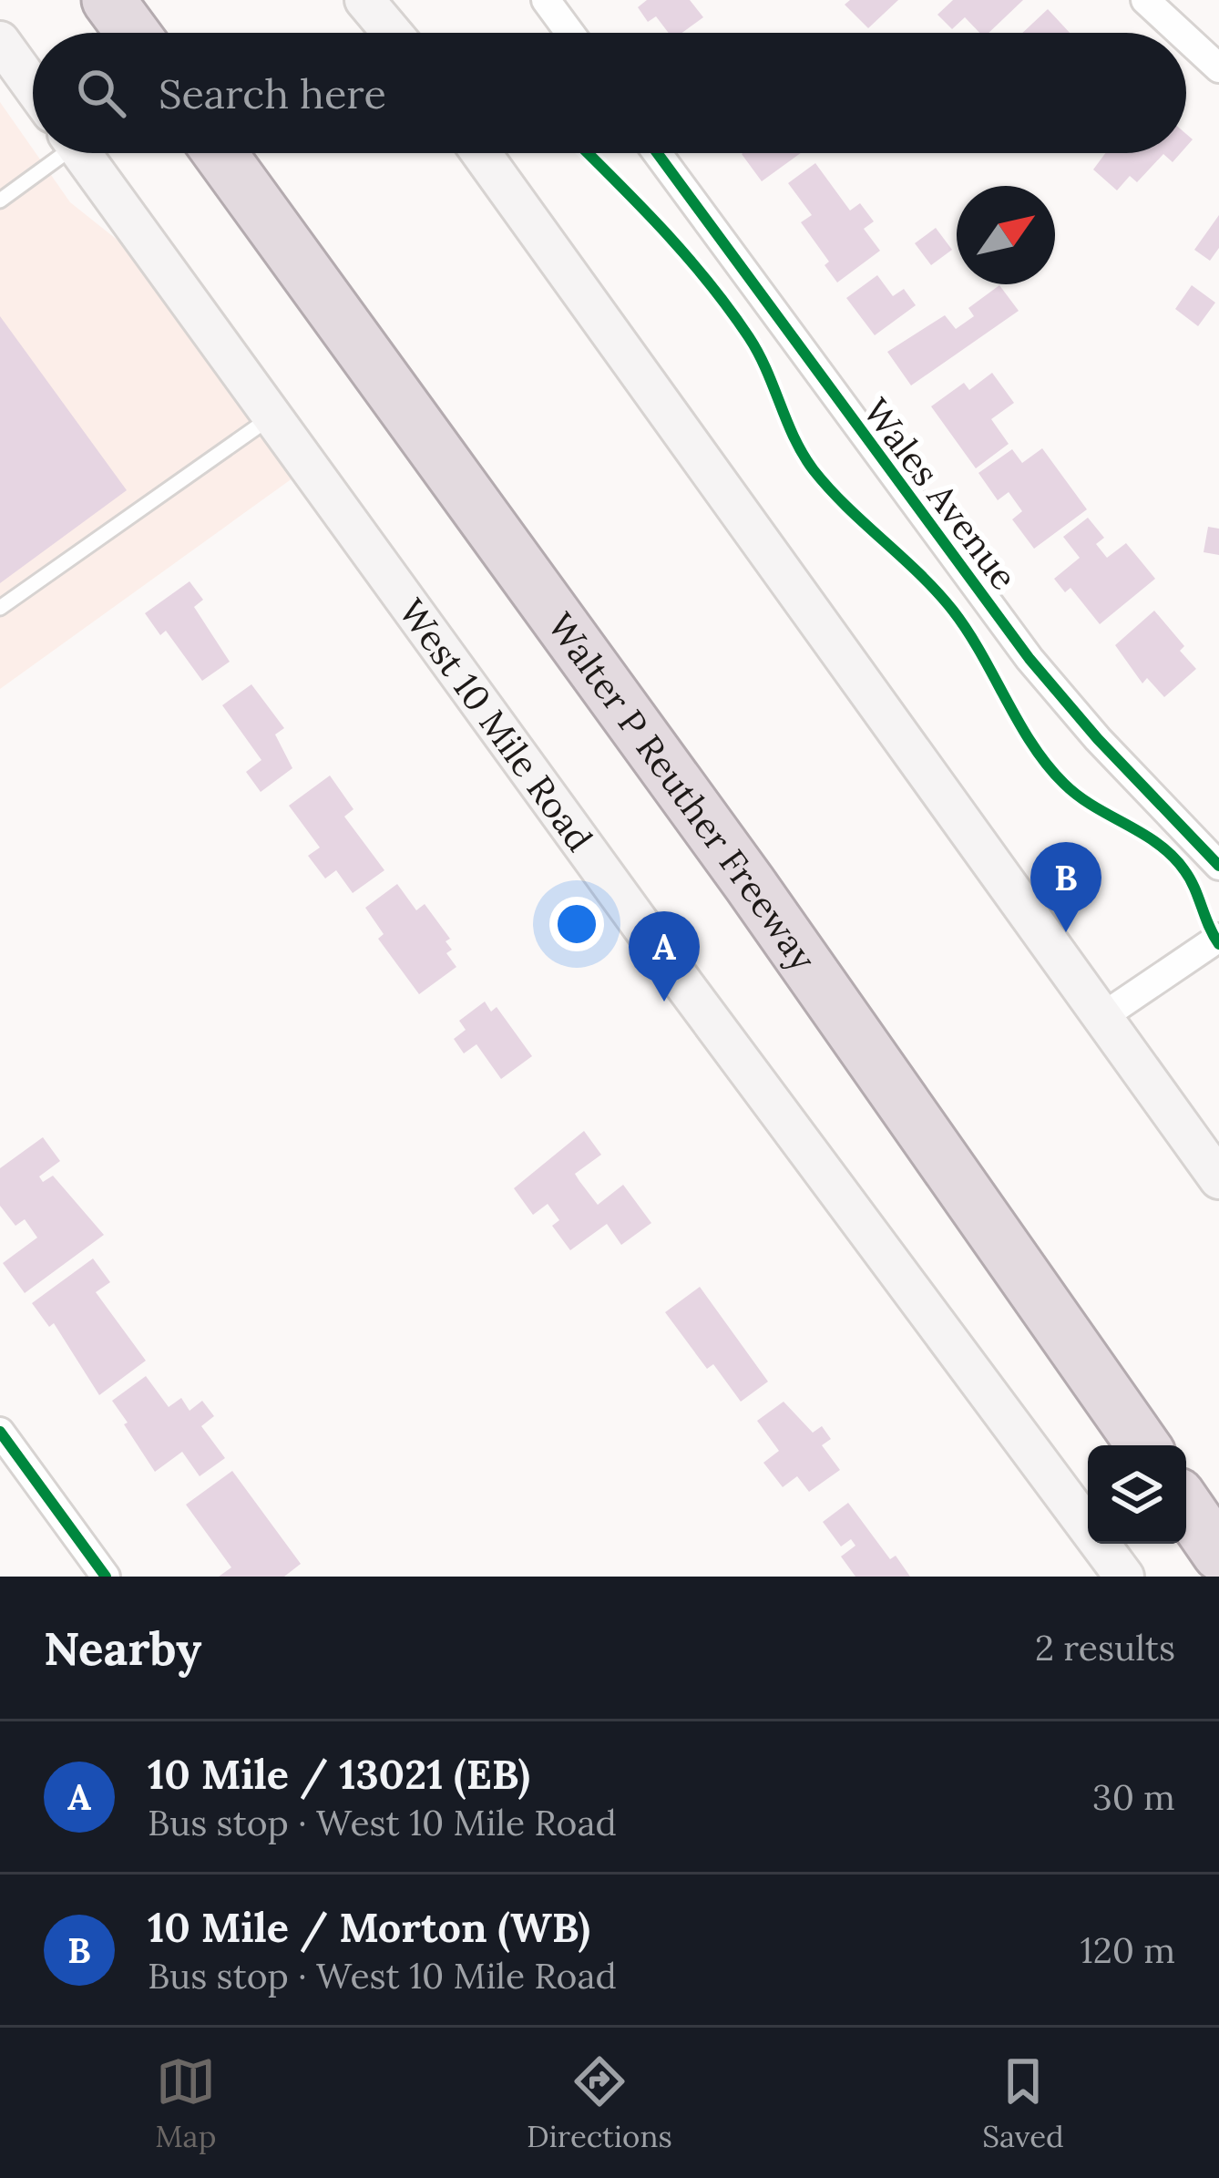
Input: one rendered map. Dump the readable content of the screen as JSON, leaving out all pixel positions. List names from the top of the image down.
{
  "streets": {
    "highway": ["Walter P Reuther Freeway"],
    "main road": ["West 10 Mile Road"],
    "street": ["Wales Avenue"]
  },
  "north": "top right",
  "page": {
    "search": "Search here",
    "pins": ["B", "A"],
    "heading": ["Nearby", "2 results"],
    "list": [
      {
        "mark": "A",
        "name": "10 Mile / 13021 (EB)",
        "note": "Bus stop · West 10 Mile Road",
        "value": "30 m"
      },
      {
        "mark": "B",
        "name": "10 Mile / Morton (WB)",
        "note": "Bus stop · West 10 Mile Road",
        "value": "120 m"
      }
    ],
    "nav": ["Map", "Directions", "Saved"]
  }
}
